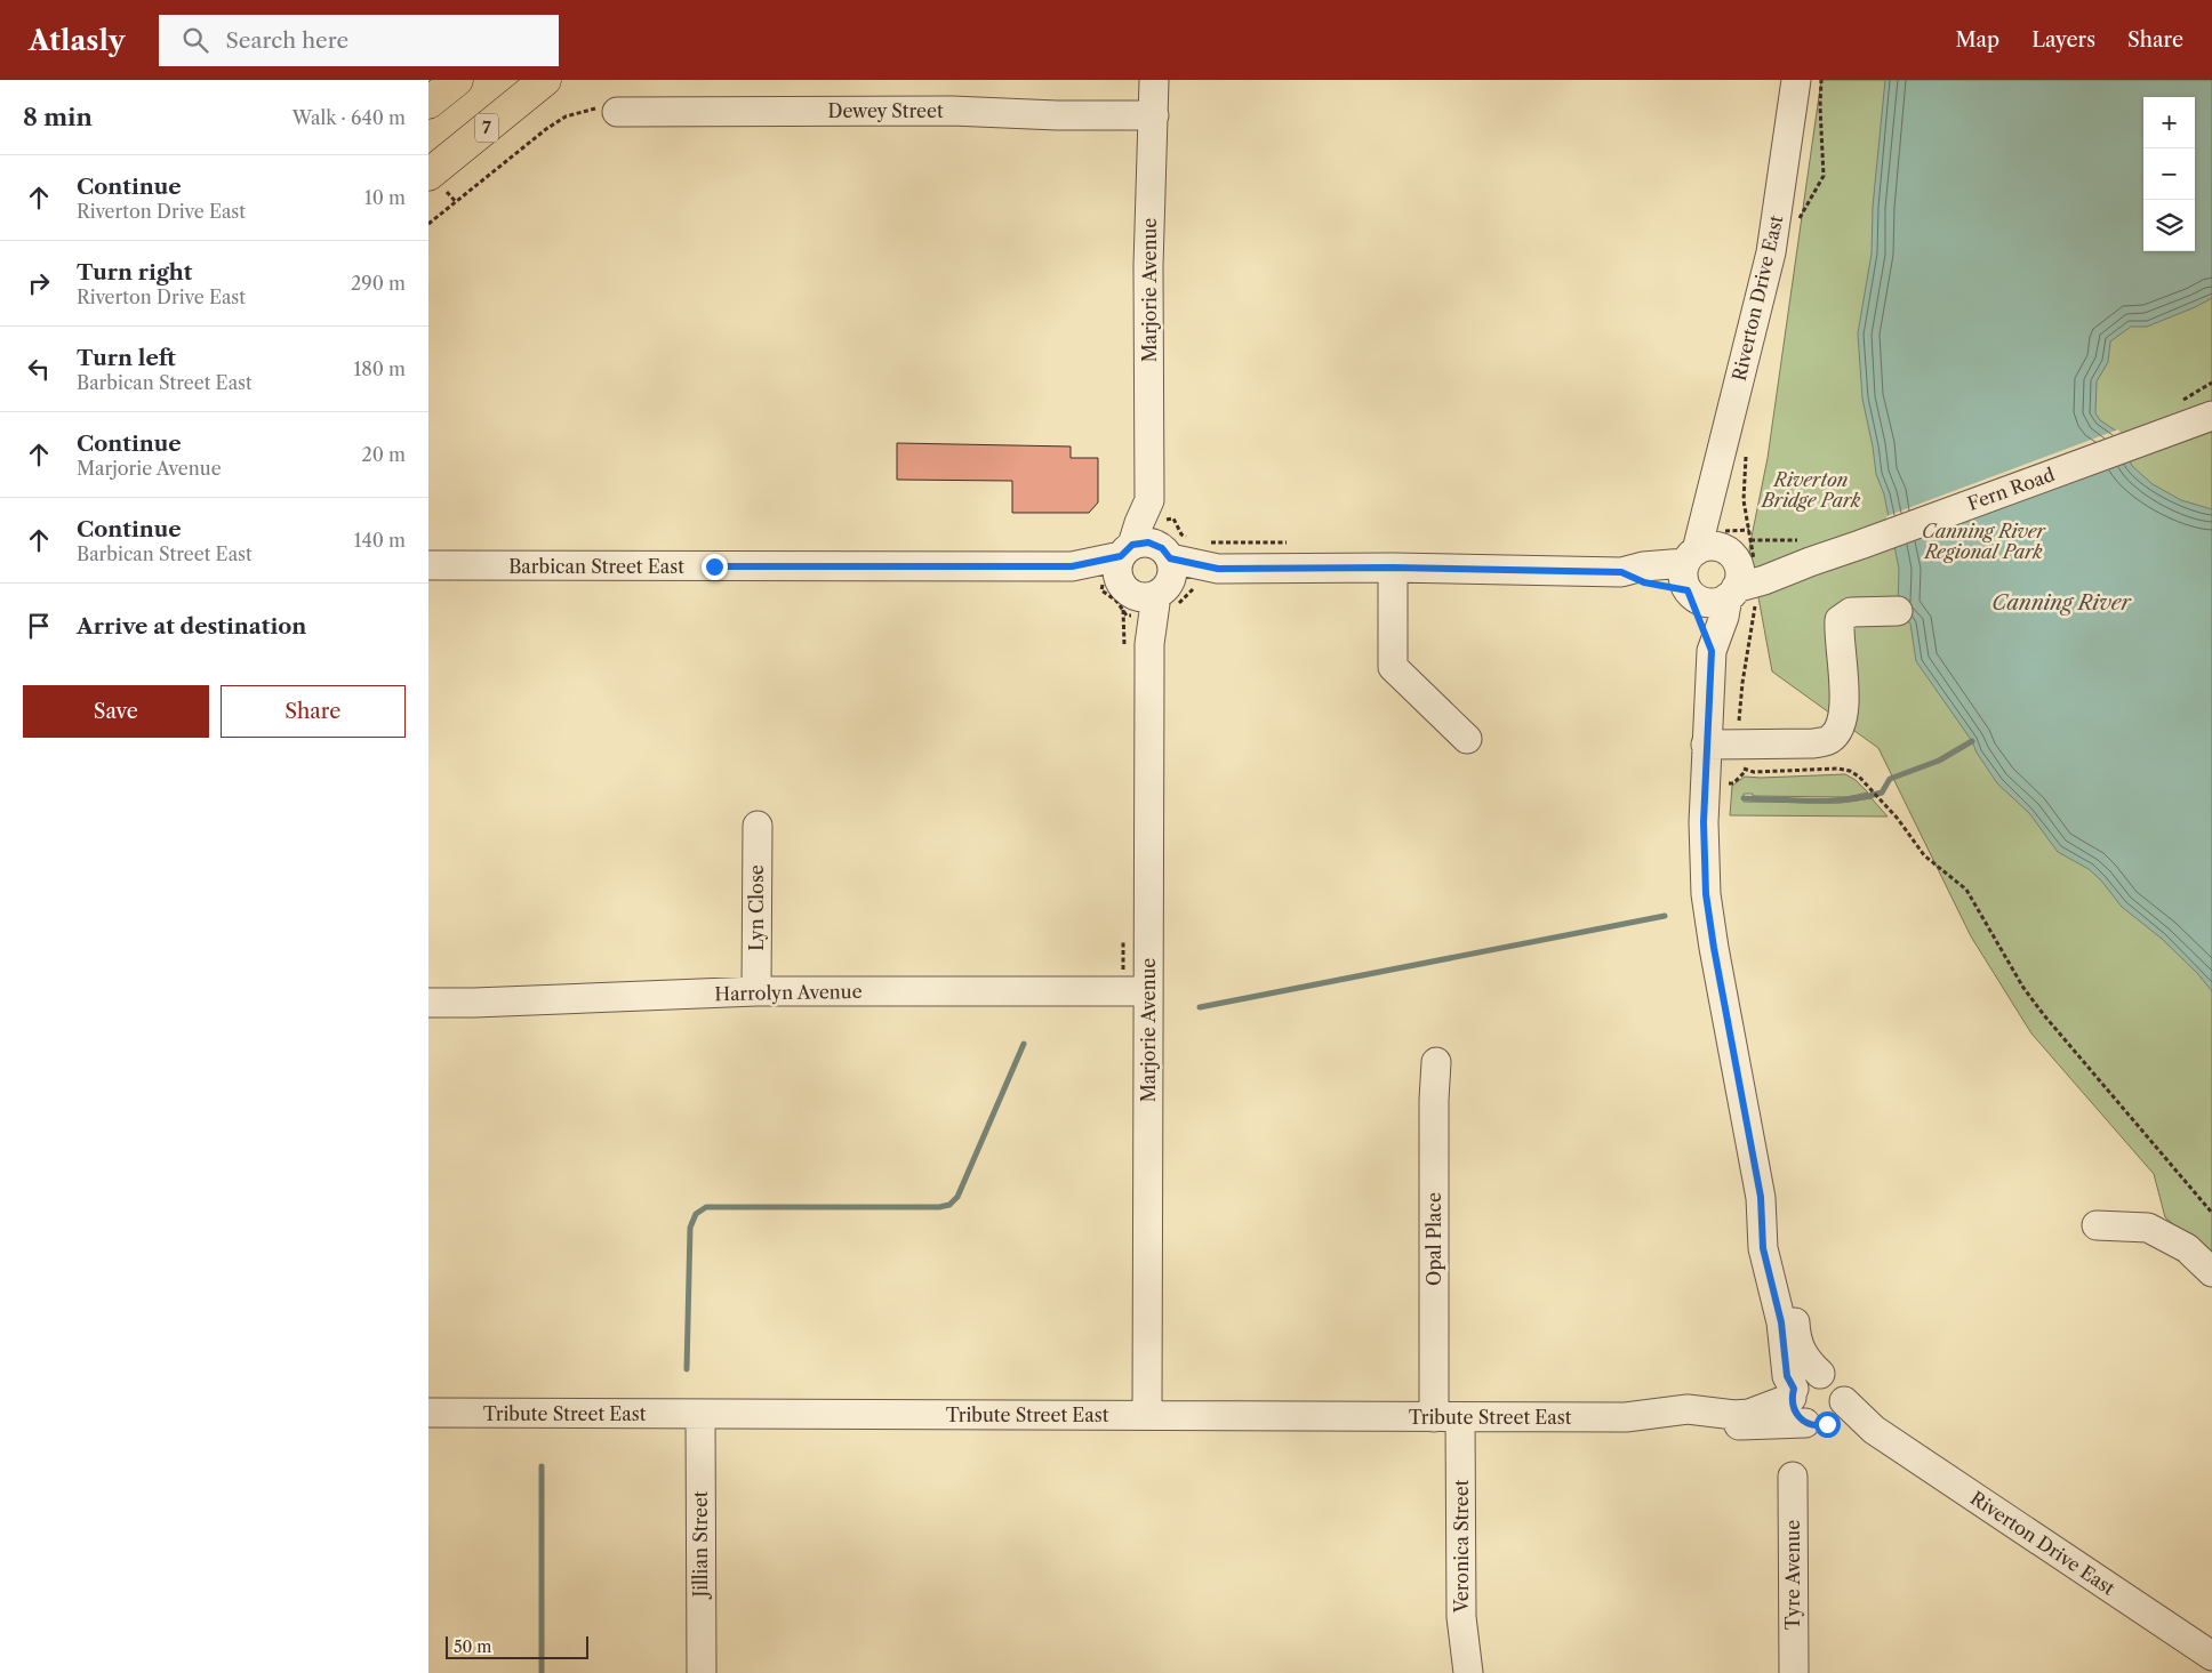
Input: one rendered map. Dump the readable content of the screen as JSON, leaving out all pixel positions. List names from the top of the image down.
{
  "streets": {
    "highway": ["7"],
    "street": [
      "Dewey Street",
      "Marjorie Avenue",
      "Riverton Drive East",
      "Fern Road",
      "Barbican Street East",
      "Lyn Close",
      "Harrolyn Avenue",
      "Opal Place",
      "Tribute Street East",
      "Jillian Street",
      "Veronica Street",
      "Tyre Avenue"
    ]
  },
  "crossings": [
    ["Dewey Street", "Marjorie Avenue"],
    ["Marjorie Avenue", "Barbican Street East"],
    ["Marjorie Avenue", "Harrolyn Avenue"],
    ["Marjorie Avenue", "Tribute Street East"],
    ["Riverton Drive East", "Fern Road"],
    ["Riverton Drive East", "Barbican Street East"],
    ["Riverton Drive East", "Tribute Street East"],
    ["Fern Road", "Barbican Street East"],
    ["Lyn Close", "Harrolyn Avenue"],
    ["Opal Place", "Tribute Street East"],
    ["Opal Place", "Veronica Street"],
    ["Tribute Street East", "Jillian Street"],
    ["Tribute Street East", "Veronica Street"]
  ],
  "water": ["Canning River"],
  "parks": ["Riverton Bridge Park", "Canning River Regional Park"],
  "scale_bar": "50 m",
  "page": {
    "header": "Atlasly",
    "search": "Search here",
    "nav": ["Map", "Layers", "Share"],
    "heading": ["8 min", "Walk · 640 m"],
    "map_buttons": ["+", "−"],
    "list": [
      ["Continue", "Riverton Drive East", "10 m"],
      ["Turn right", "Riverton Drive East", "290 m"],
      ["Turn left", "Barbican Street East", "180 m"],
      ["Continue", "Marjorie Avenue", "20 m"],
      ["Continue", "Barbican Street East", "140 m"],
      "Arrive at destination"
    ],
    "buttons": ["Save", "Share"],
    "scale": "50 m"
  }
}
